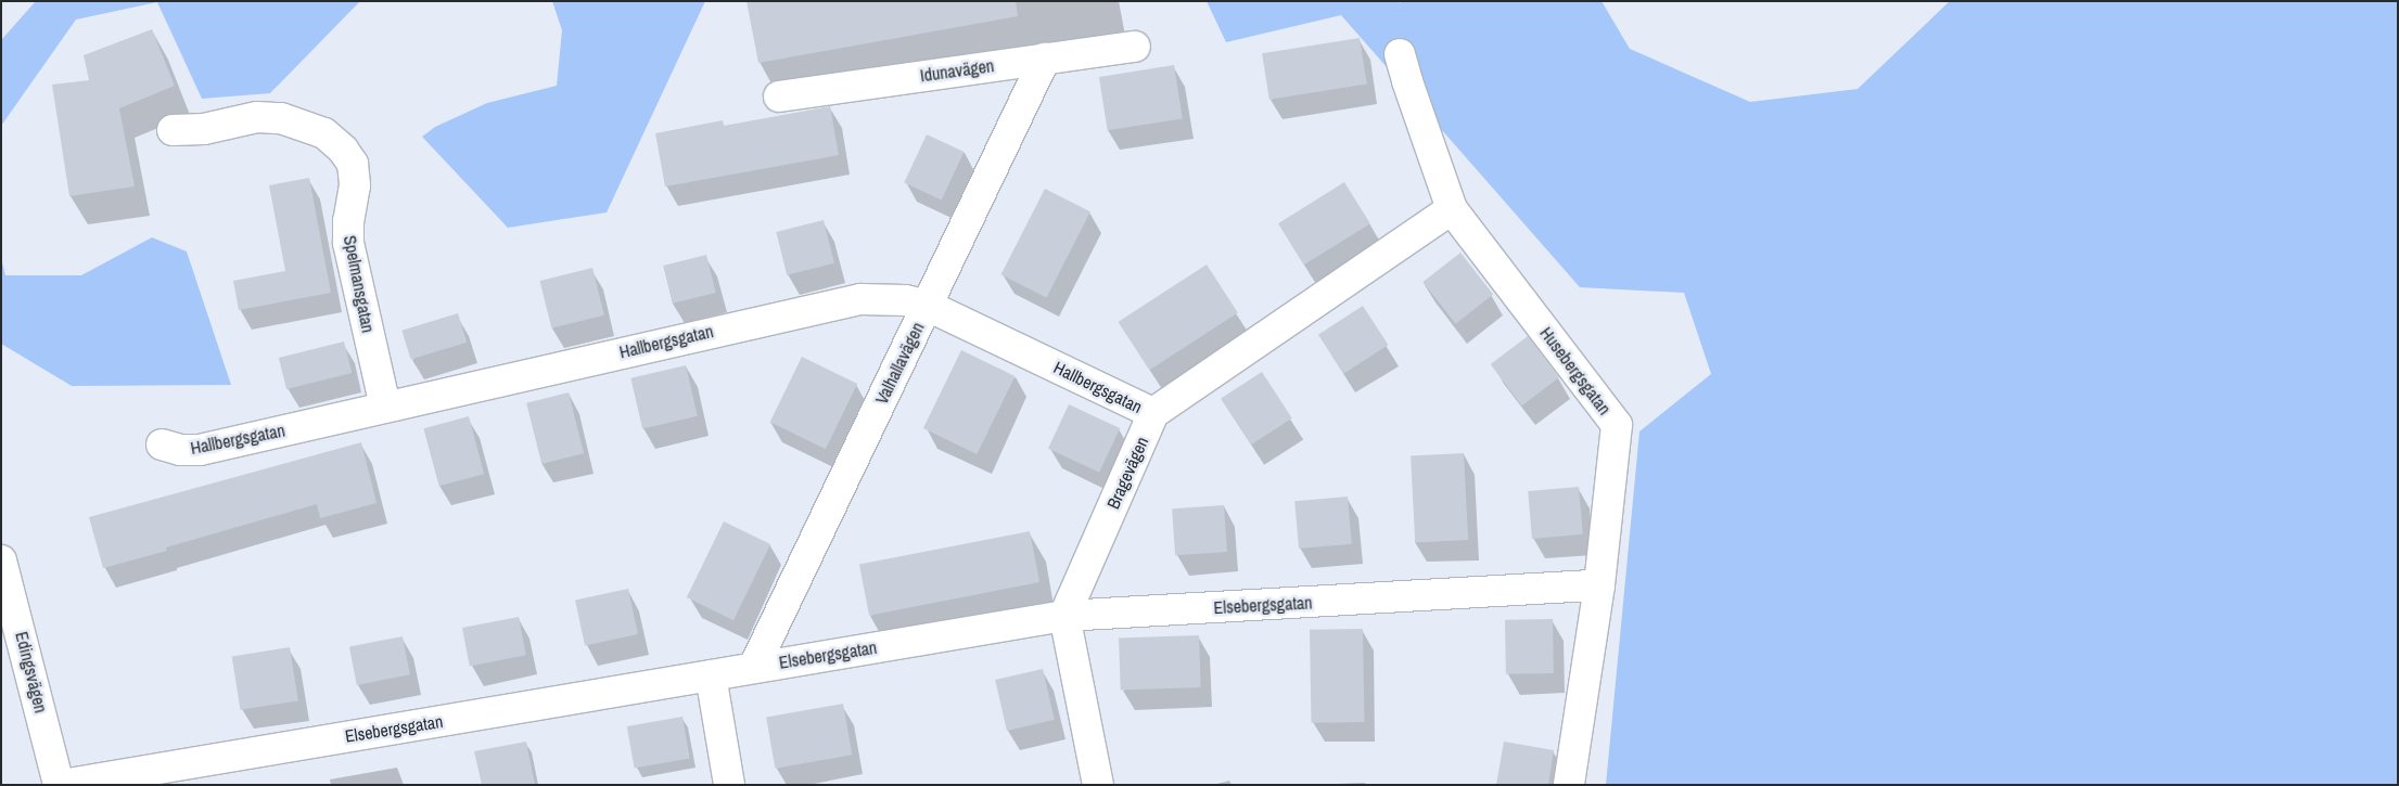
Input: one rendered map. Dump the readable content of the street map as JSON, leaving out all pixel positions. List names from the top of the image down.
{
  "streets": {
    "street": [
      "Idunavägen",
      "Spelmansgatan",
      "Hallbergsgatan",
      "Valhallavägen",
      "Husebergsgatan",
      "Bragevägen",
      "Elsebergsgatan",
      "Edingsvägen"
    ]
  },
  "crossings": [
    ["Idunavägen", "Valhallavägen"],
    ["Spelmansgatan", "Hallbergsgatan"],
    ["Hallbergsgatan", "Valhallavägen"],
    ["Hallbergsgatan", "Bragevägen"],
    ["Valhallavägen", "Elsebergsgatan"],
    ["Husebergsgatan", "Bragevägen"],
    ["Husebergsgatan", "Elsebergsgatan"],
    ["Bragevägen", "Elsebergsgatan"],
    ["Elsebergsgatan", "Edingsvägen"]
  ]
}
